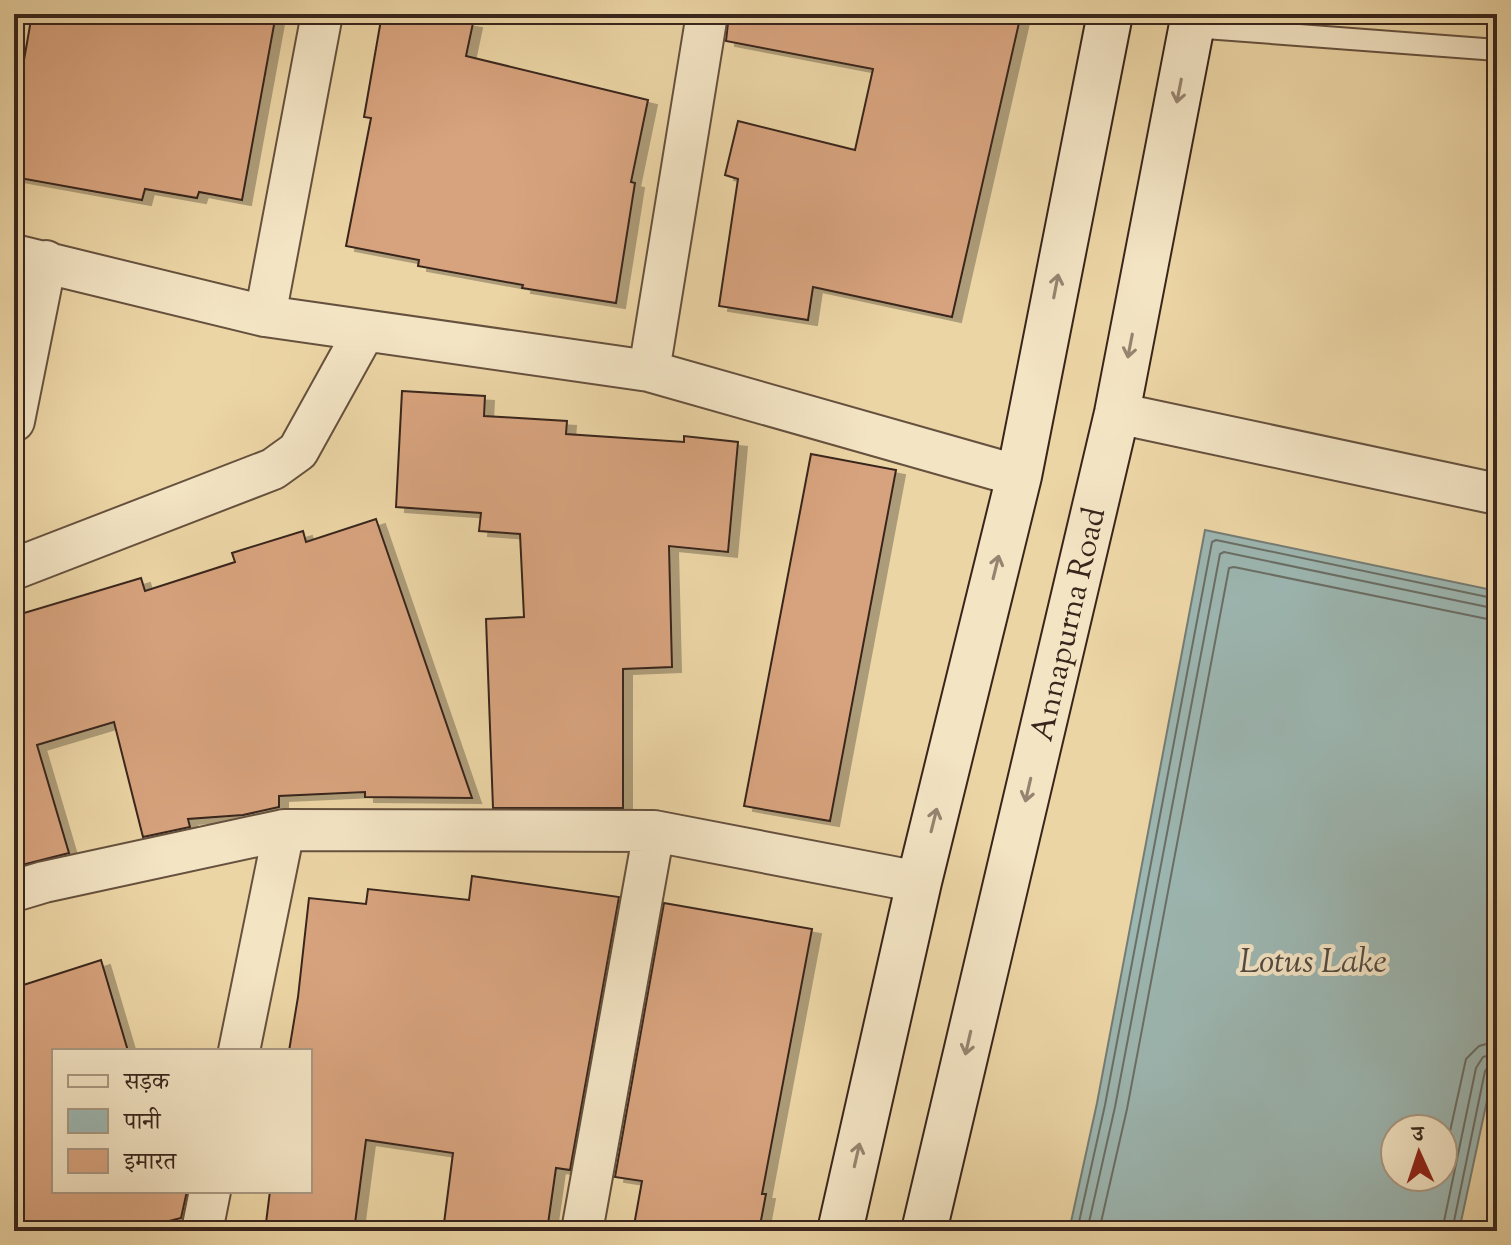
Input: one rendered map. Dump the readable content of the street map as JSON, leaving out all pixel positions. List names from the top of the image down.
{
  "streets": {
    "main road": ["Annapurna Road"]
  },
  "water": ["Lotus Lake"],
  "legend": ["सड़क", "पानी", "इमारत"],
  "north": "top"
}
